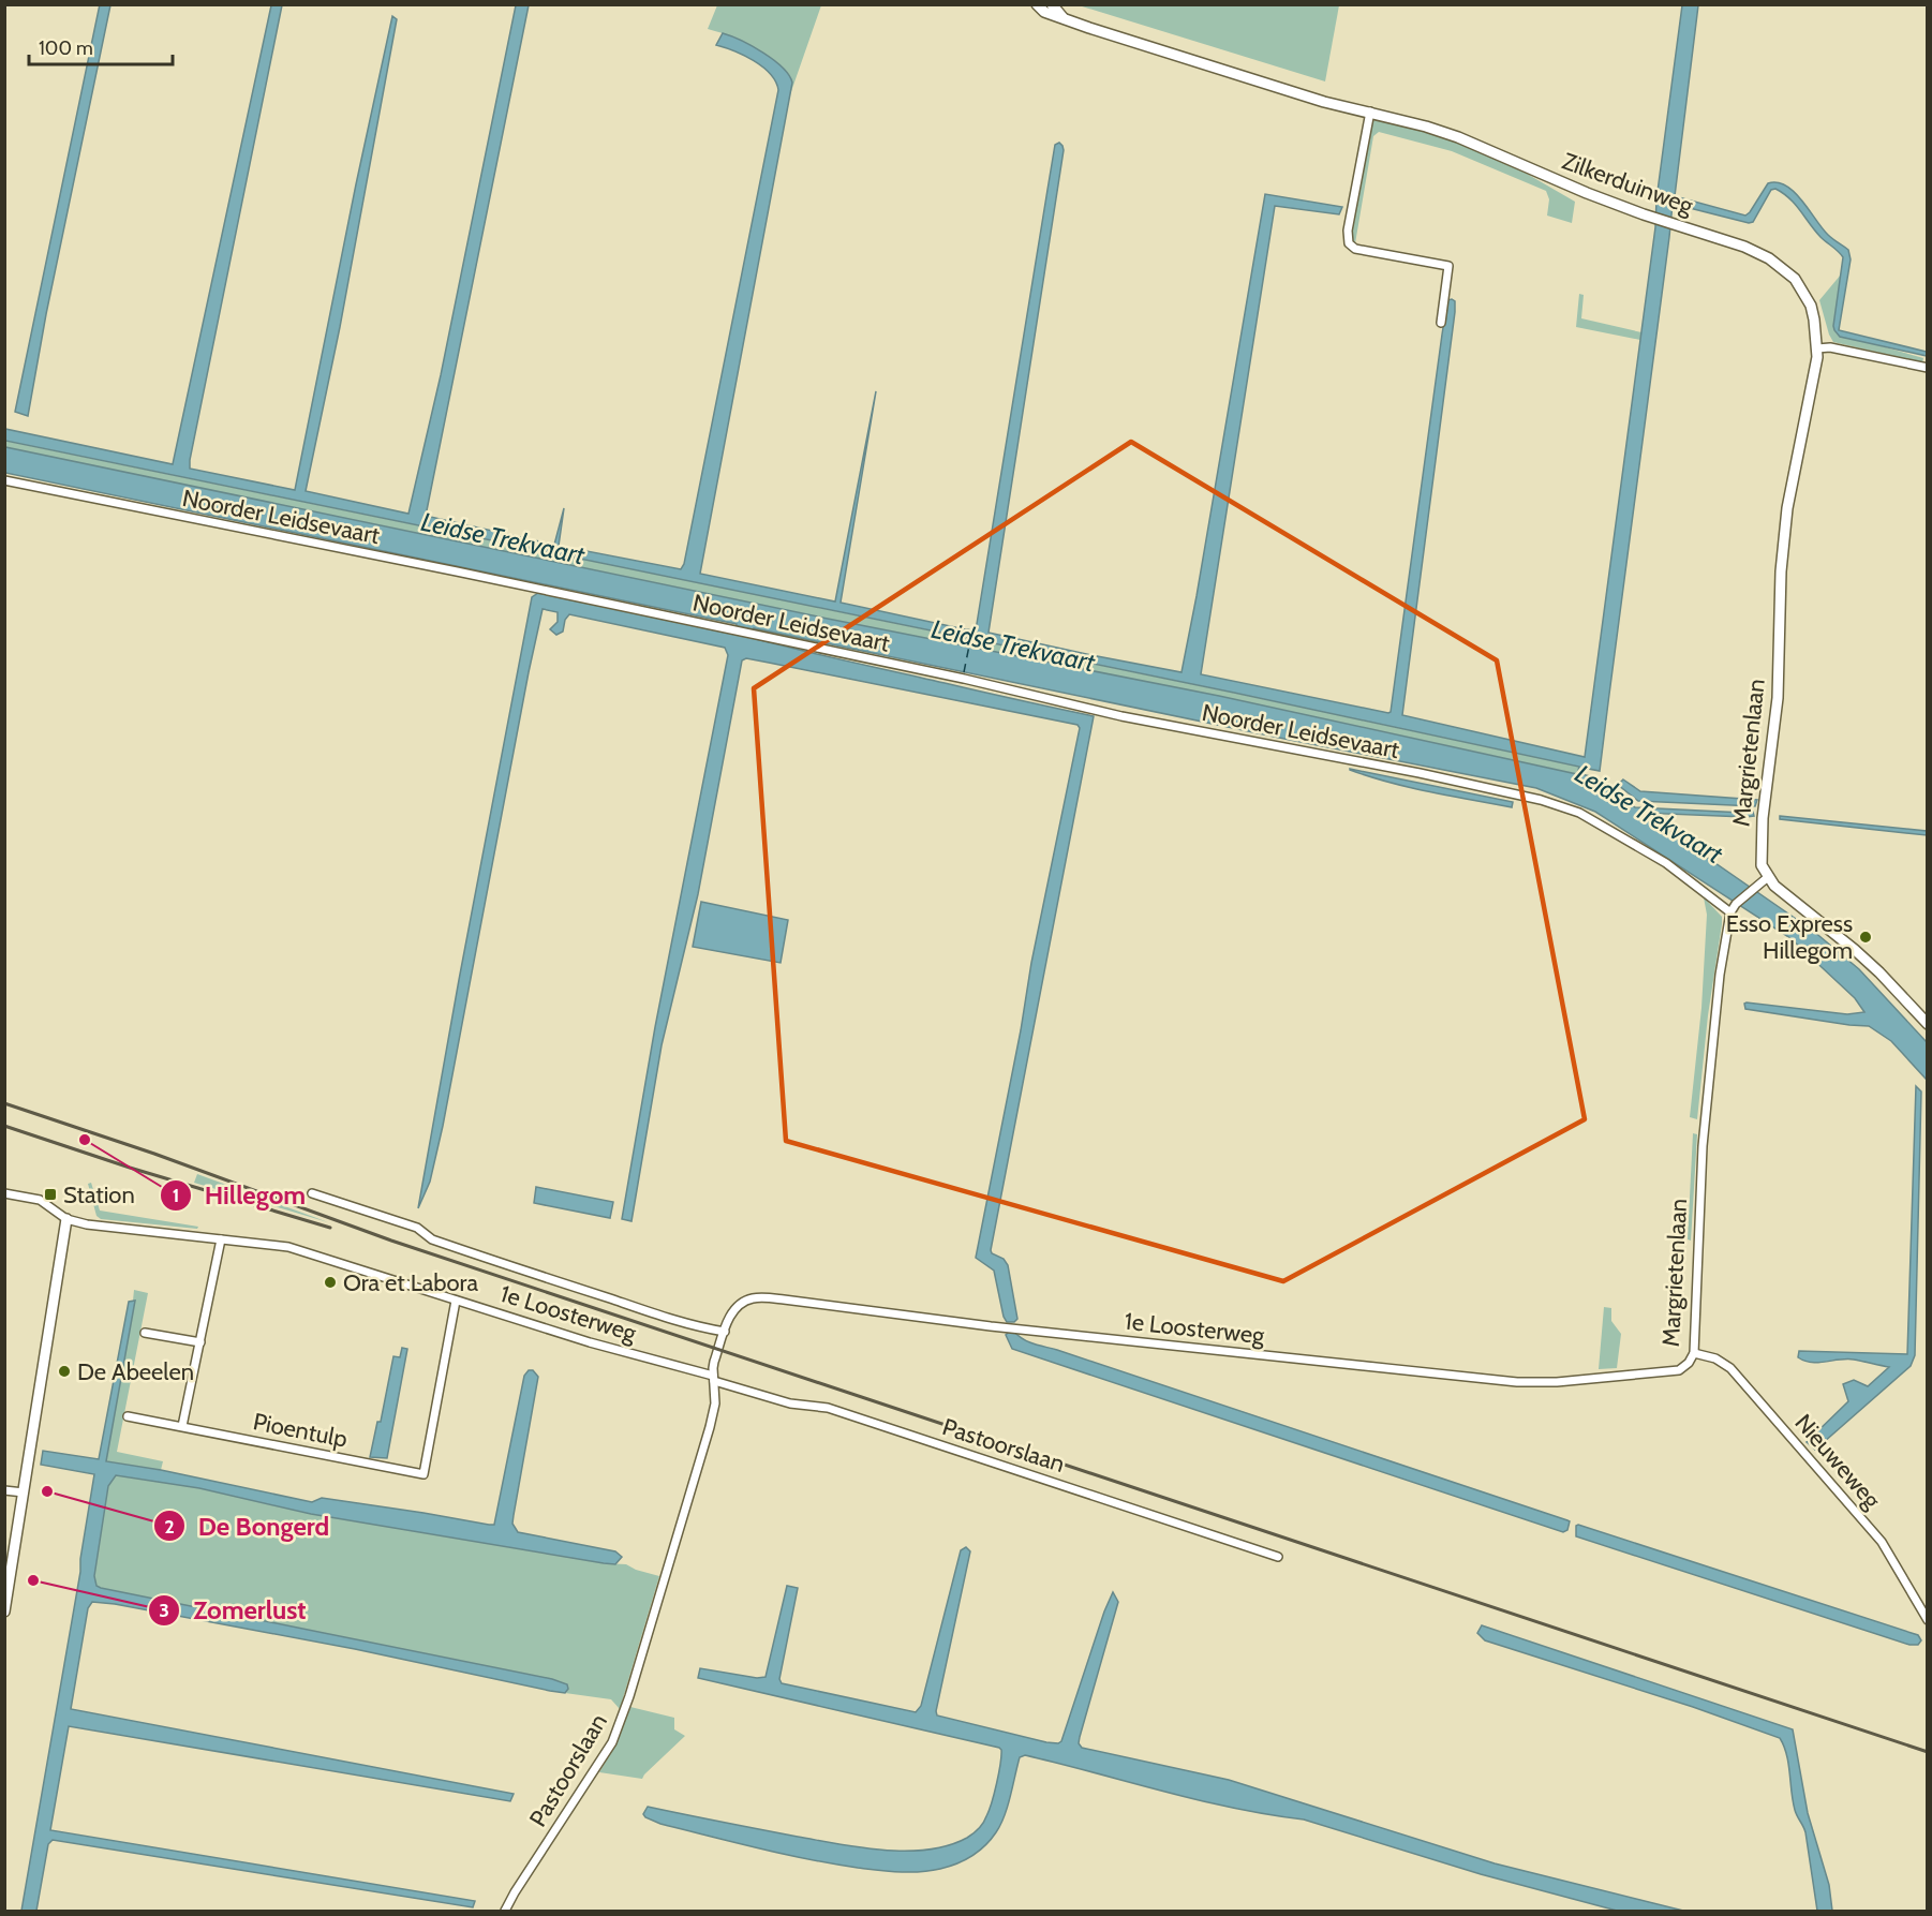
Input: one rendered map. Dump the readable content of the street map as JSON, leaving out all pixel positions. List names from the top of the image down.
{
  "streets": {
    "main road": ["Zilkerduinweg", "Margrietenlaan"],
    "street": [
      "Noorder Leidsevaart",
      "1e Loosterweg",
      "Pioentulp",
      "Pastoorslaan",
      "Nieuweweg"
    ]
  },
  "crossings": [
    ["Zilkerduinweg", "Margrietenlaan"],
    ["Noorder Leidsevaart", "Margrietenlaan"],
    ["Margrietenlaan", "1e Loosterweg"],
    ["Margrietenlaan", "Nieuweweg"],
    ["1e Loosterweg", "Pioentulp"],
    ["1e Loosterweg", "Pastoorslaan"]
  ],
  "water": ["Leidse Trekvaart"],
  "places": {
    "other": [
      "Esso Express Hillegom",
      "Hillegom",
      "Ora et Labora",
      "De Abeelen",
      "De Bongerd",
      "Zomerlust"
    ],
    "transit": ["Station"]
  },
  "scale_bar": "100 m"
}
